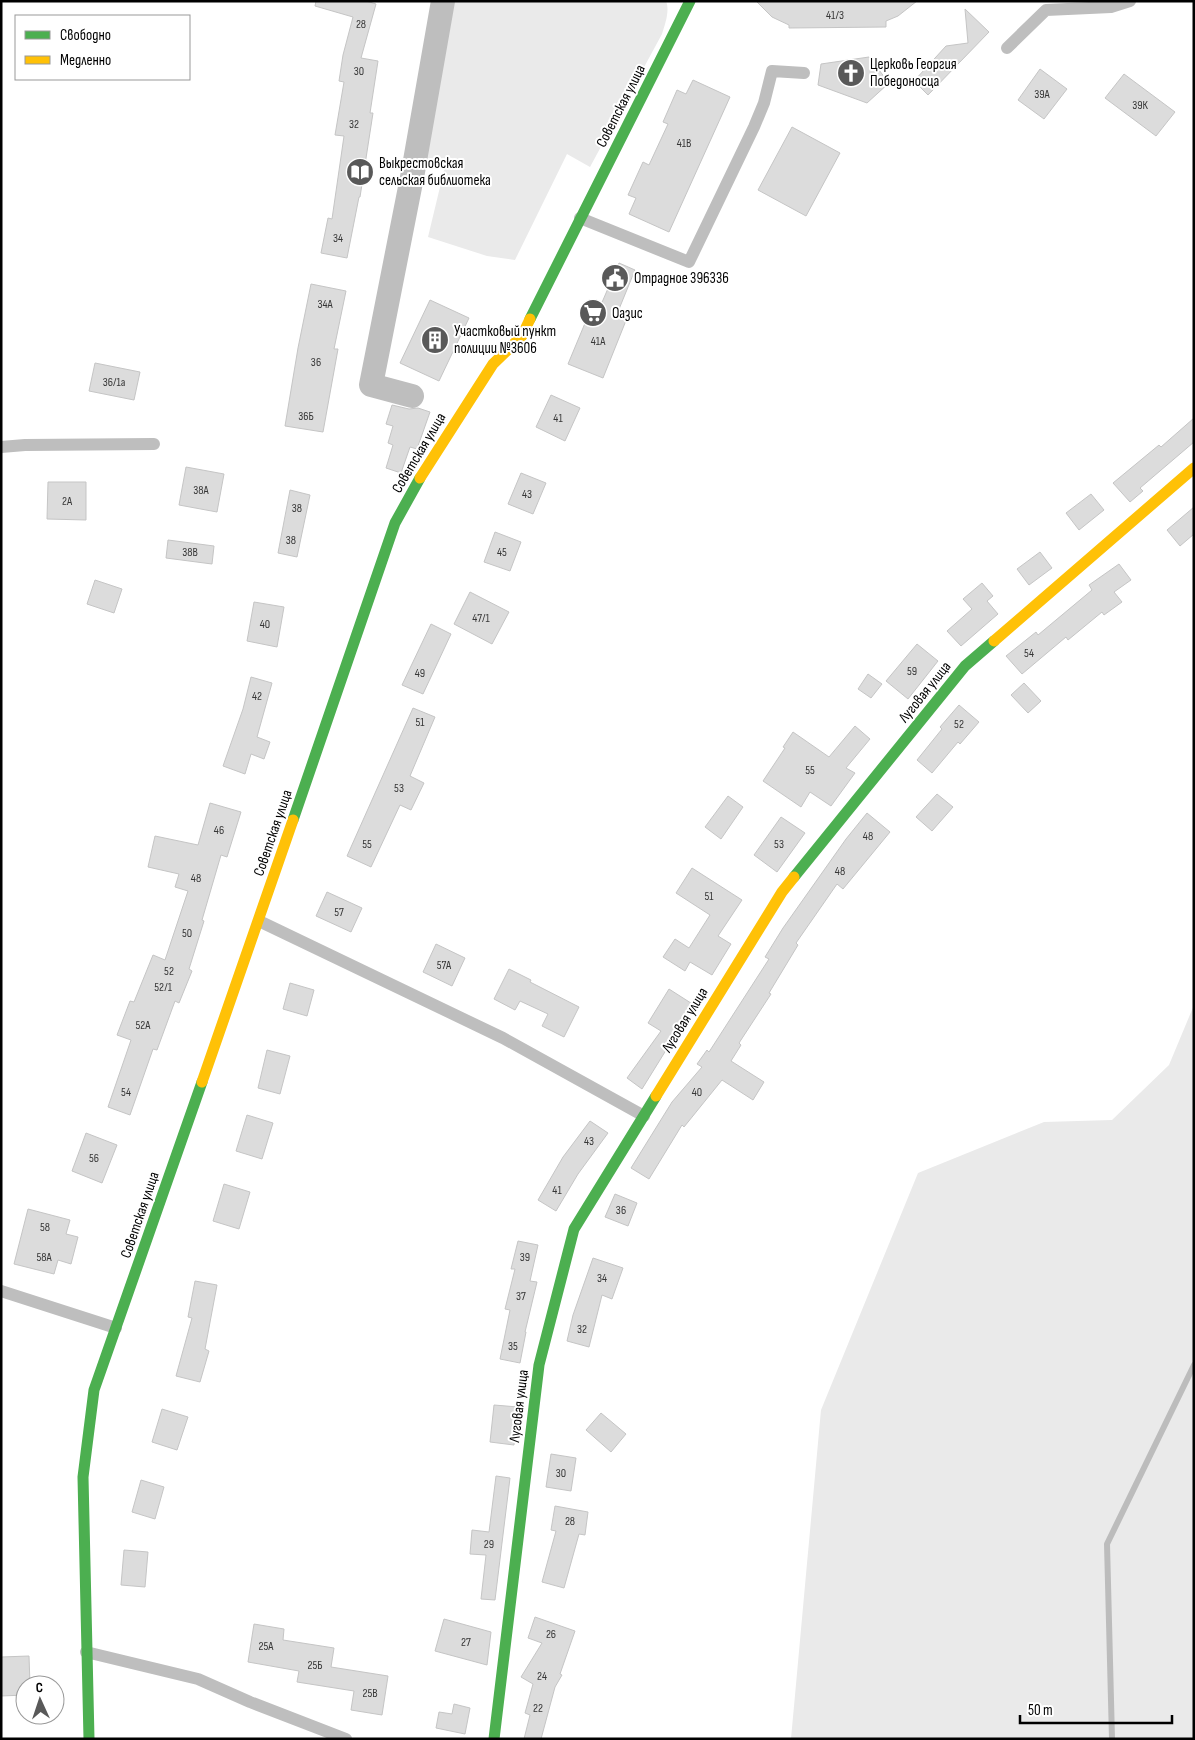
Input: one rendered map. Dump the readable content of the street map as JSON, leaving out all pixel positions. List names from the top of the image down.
{
  "streets": {
    "street": ["Советская улица", "Луговая улица"]
  },
  "places": {
    "church": ["Церковь Георгия Победоносца"],
    "library": ["Выкрестовская сельская библиотека"],
    "public building": ["Отрадное 396336"],
    "supermarket": ["Оазис"],
    "building": ["Участковый пункт полиции №3606"]
  },
  "house_numbers": [
    "41/3",
    "28",
    "30",
    "39А",
    "39К",
    "32",
    "41В",
    "34",
    "34А",
    "41А",
    "36",
    "36/1а",
    "36Б",
    "41",
    "38А",
    "43",
    "2А",
    "38",
    "38",
    "38В",
    "45",
    "47/1",
    "40",
    "54",
    "59",
    "49",
    "42",
    "51",
    "52",
    "55",
    "53",
    "46",
    "48",
    "55",
    "53",
    "48",
    "48",
    "51",
    "57",
    "50",
    "57А",
    "52",
    "52/1",
    "52А",
    "54",
    "40",
    "43",
    "56",
    "41",
    "36",
    "58",
    "58А",
    "39",
    "34",
    "37",
    "32",
    "35",
    "30",
    "28",
    "29",
    "26",
    "27",
    "25А",
    "25Б",
    "24",
    "25В",
    "22"
  ],
  "legend": ["Свободно", "Медленно"],
  "scale_bar": "50 m",
  "north": "top"
}
